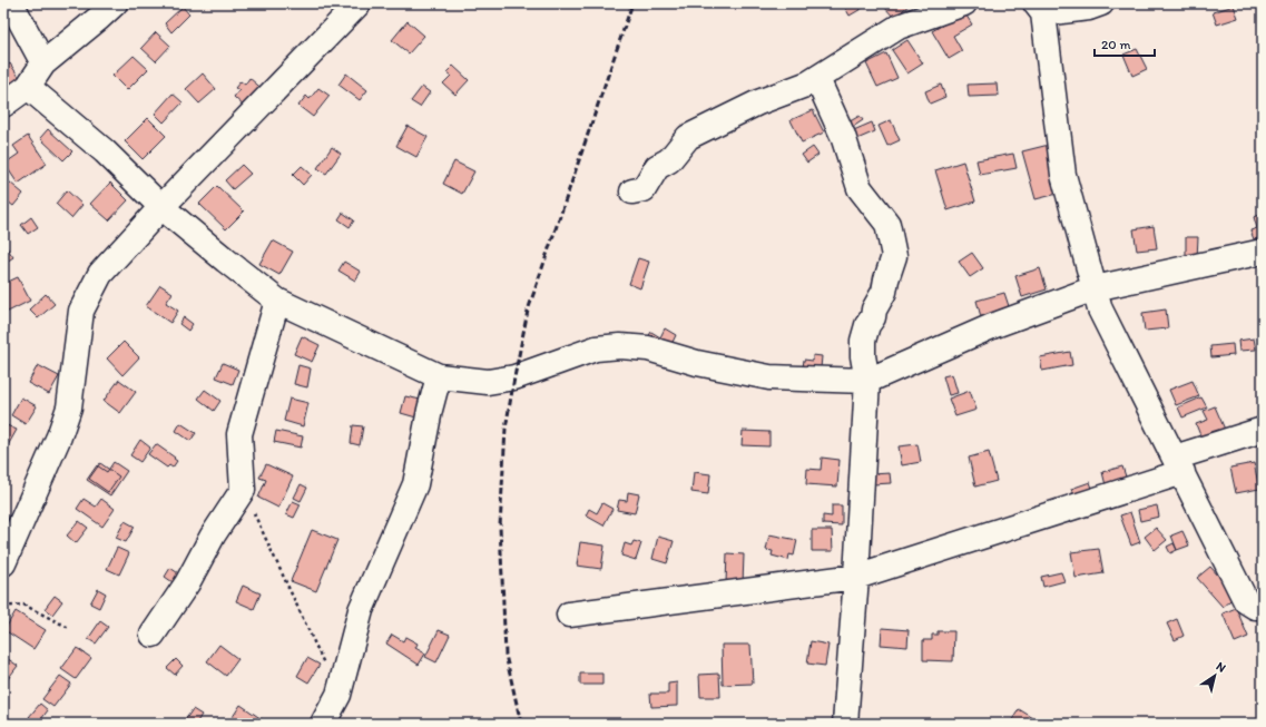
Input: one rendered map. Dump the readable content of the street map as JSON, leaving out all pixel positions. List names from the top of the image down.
{
  "scale_bar": "20 m",
  "north": "top right"
}
